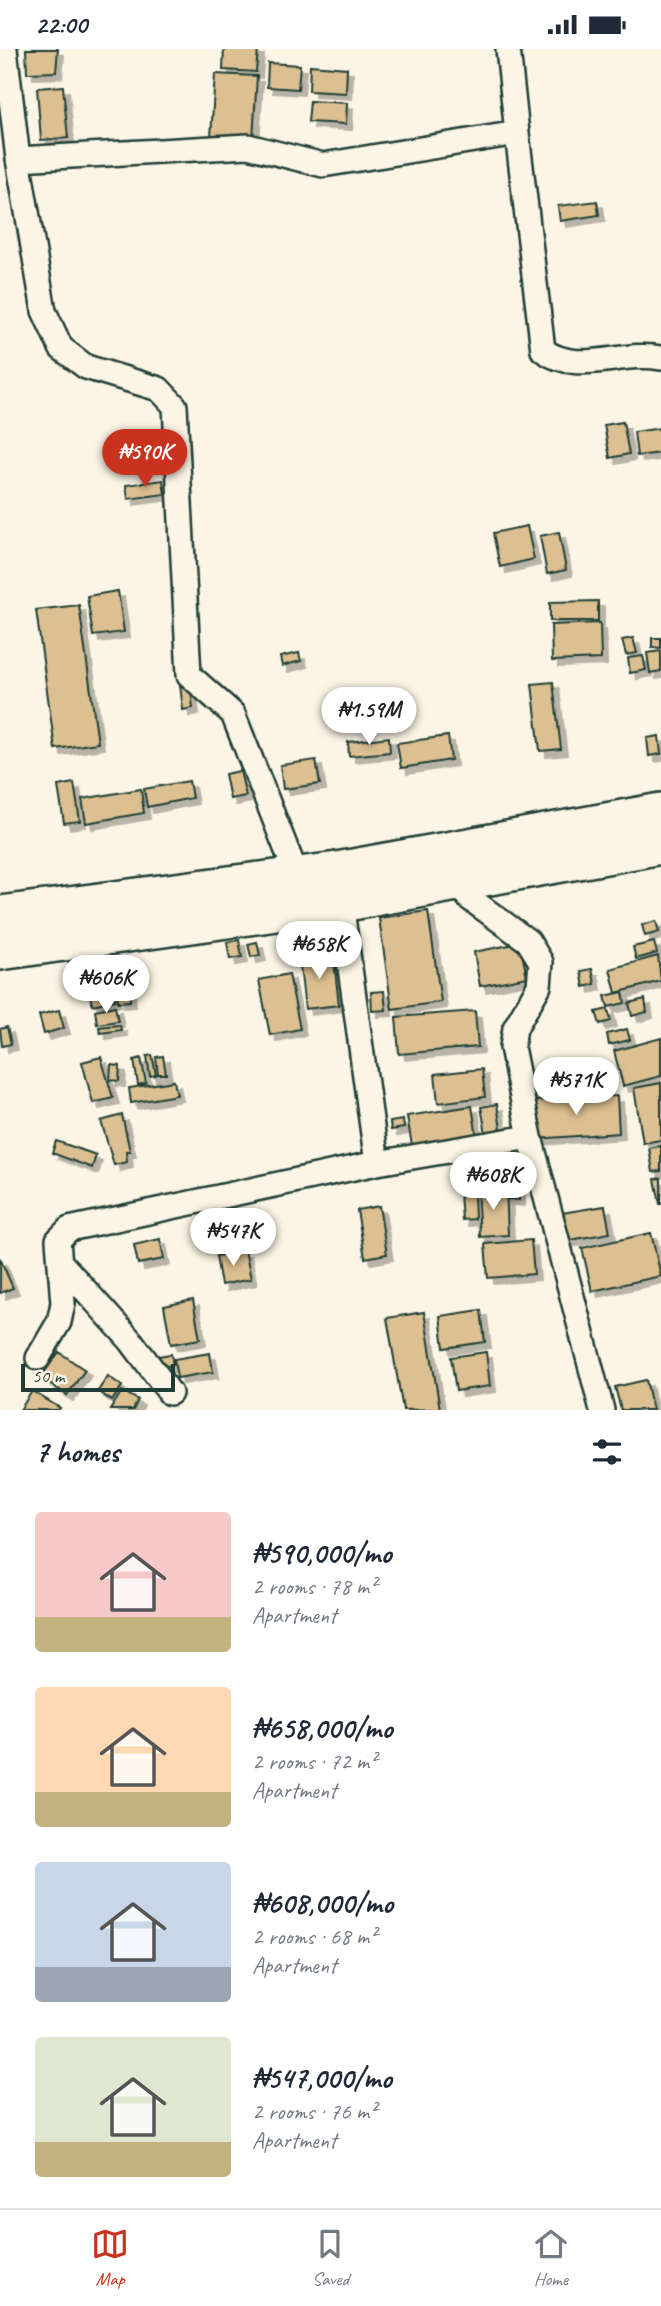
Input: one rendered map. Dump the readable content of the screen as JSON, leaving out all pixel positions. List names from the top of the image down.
{
  "scale_bar": "50 m",
  "page": {
    "status": "22:00",
    "price": [
      "₦590K",
      "₦1.59M",
      "₦658K",
      "₦606K",
      "₦571K",
      "₦608K",
      "₦547K"
    ],
    "scale": "50 m",
    "heading": "7 homes",
    "list": [
      {
        "name": "₦590,000/mo",
        "note": "2 rooms · 78 m² · Apartment"
      },
      {
        "name": "₦658,000/mo",
        "note": "2 rooms · 72 m² · Apartment"
      },
      {
        "name": "₦608,000/mo",
        "note": "2 rooms · 68 m² · Apartment"
      },
      {
        "name": "₦547,000/mo",
        "note": "2 rooms · 76 m² · Apartment"
      }
    ],
    "tabs": ["Map", "Saved", "Home"]
  }
}
